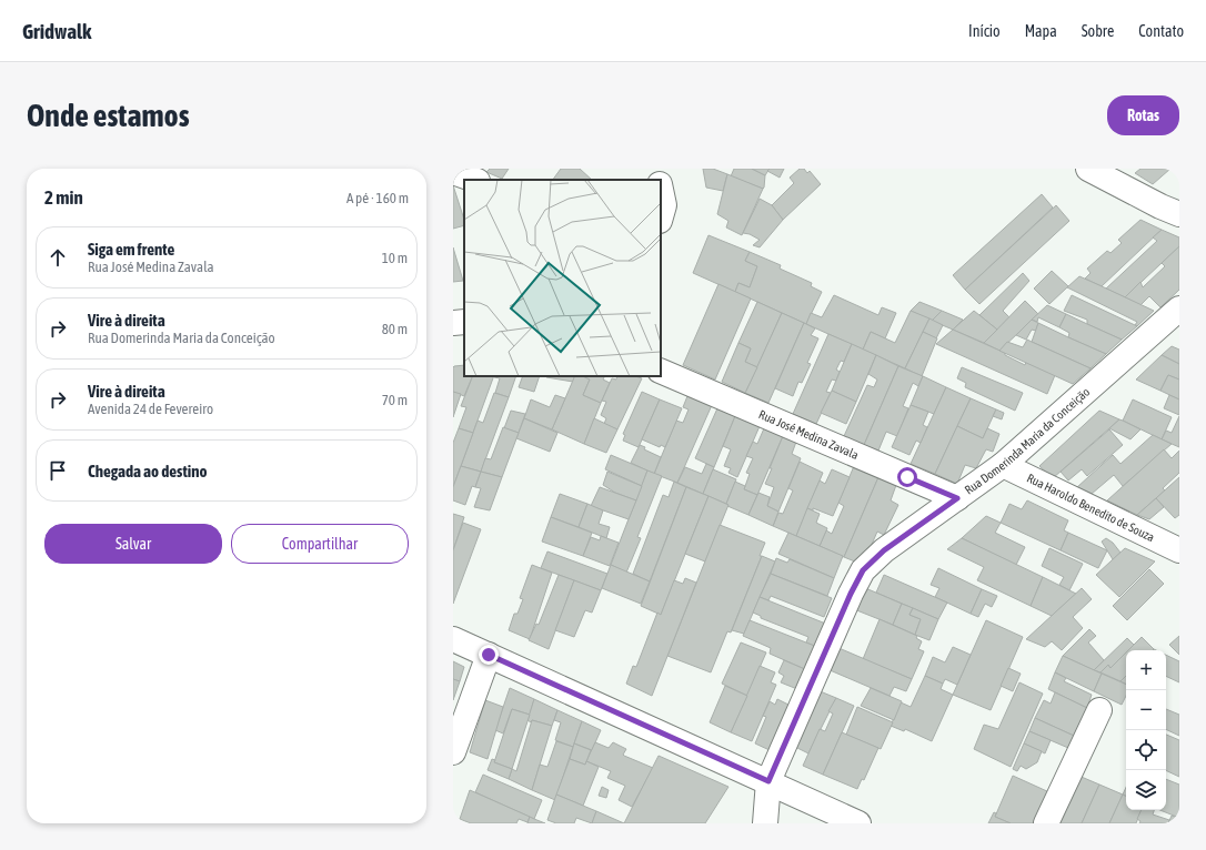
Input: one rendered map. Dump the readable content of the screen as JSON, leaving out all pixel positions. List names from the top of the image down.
{
  "streets": {
    "street": ["Rua José Medina Zavala", "Rua Domerinda Maria da Conceição", "Rua Haroldo Benedito de Souza"]
  },
  "crossings": [
    ["Rua José Medina Zavala", "Rua Domerinda Maria da Conceição"],
    ["Rua Domerinda Maria da Conceição", "Rua Haroldo Benedito de Souza"]
  ],
  "page": {
    "header": "Gridwalk",
    "nav": [
      "Início",
      "Mapa",
      "Sobre",
      "Contato"
    ],
    "buttons": [
      "Rotas",
      ["Salvar", "Compartilhar"]
    ],
    "title": "Onde estamos",
    "heading": ["2 min", "A pé · 160 m"],
    "list": [
      ["Siga em frente", "Rua José Medina Zavala", "10 m"],
      ["Vire à direita", "Rua Domerinda Maria da Conceição", "80 m"],
      ["Vire à direita", "Avenida 24 de Fevereiro", "70 m"],
      "Chegada ao destino"
    ],
    "map_buttons": ["+", "−"]
  }
}
